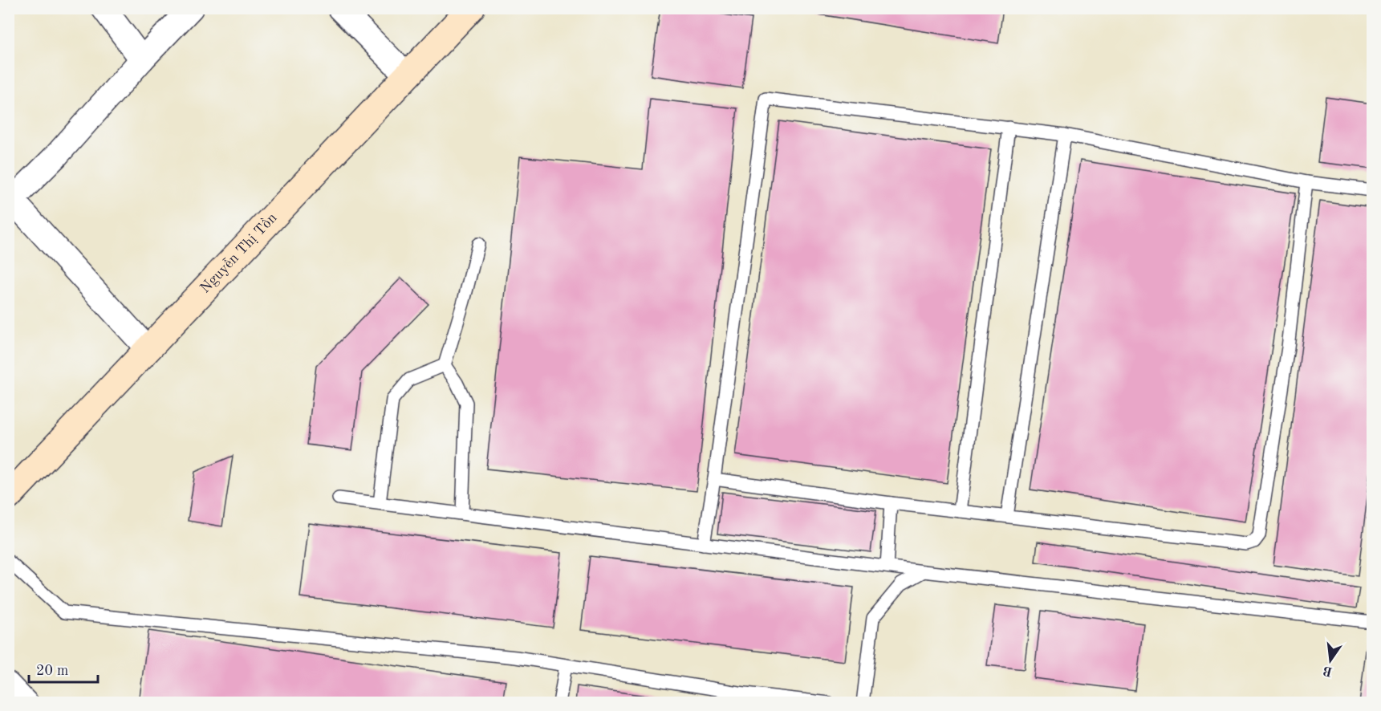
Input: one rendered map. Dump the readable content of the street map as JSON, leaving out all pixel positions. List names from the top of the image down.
{
  "streets": {
    "street": ["Nguyễn Thị Tồn"]
  },
  "scale_bar": "20 m",
  "north": "bottom"
}
